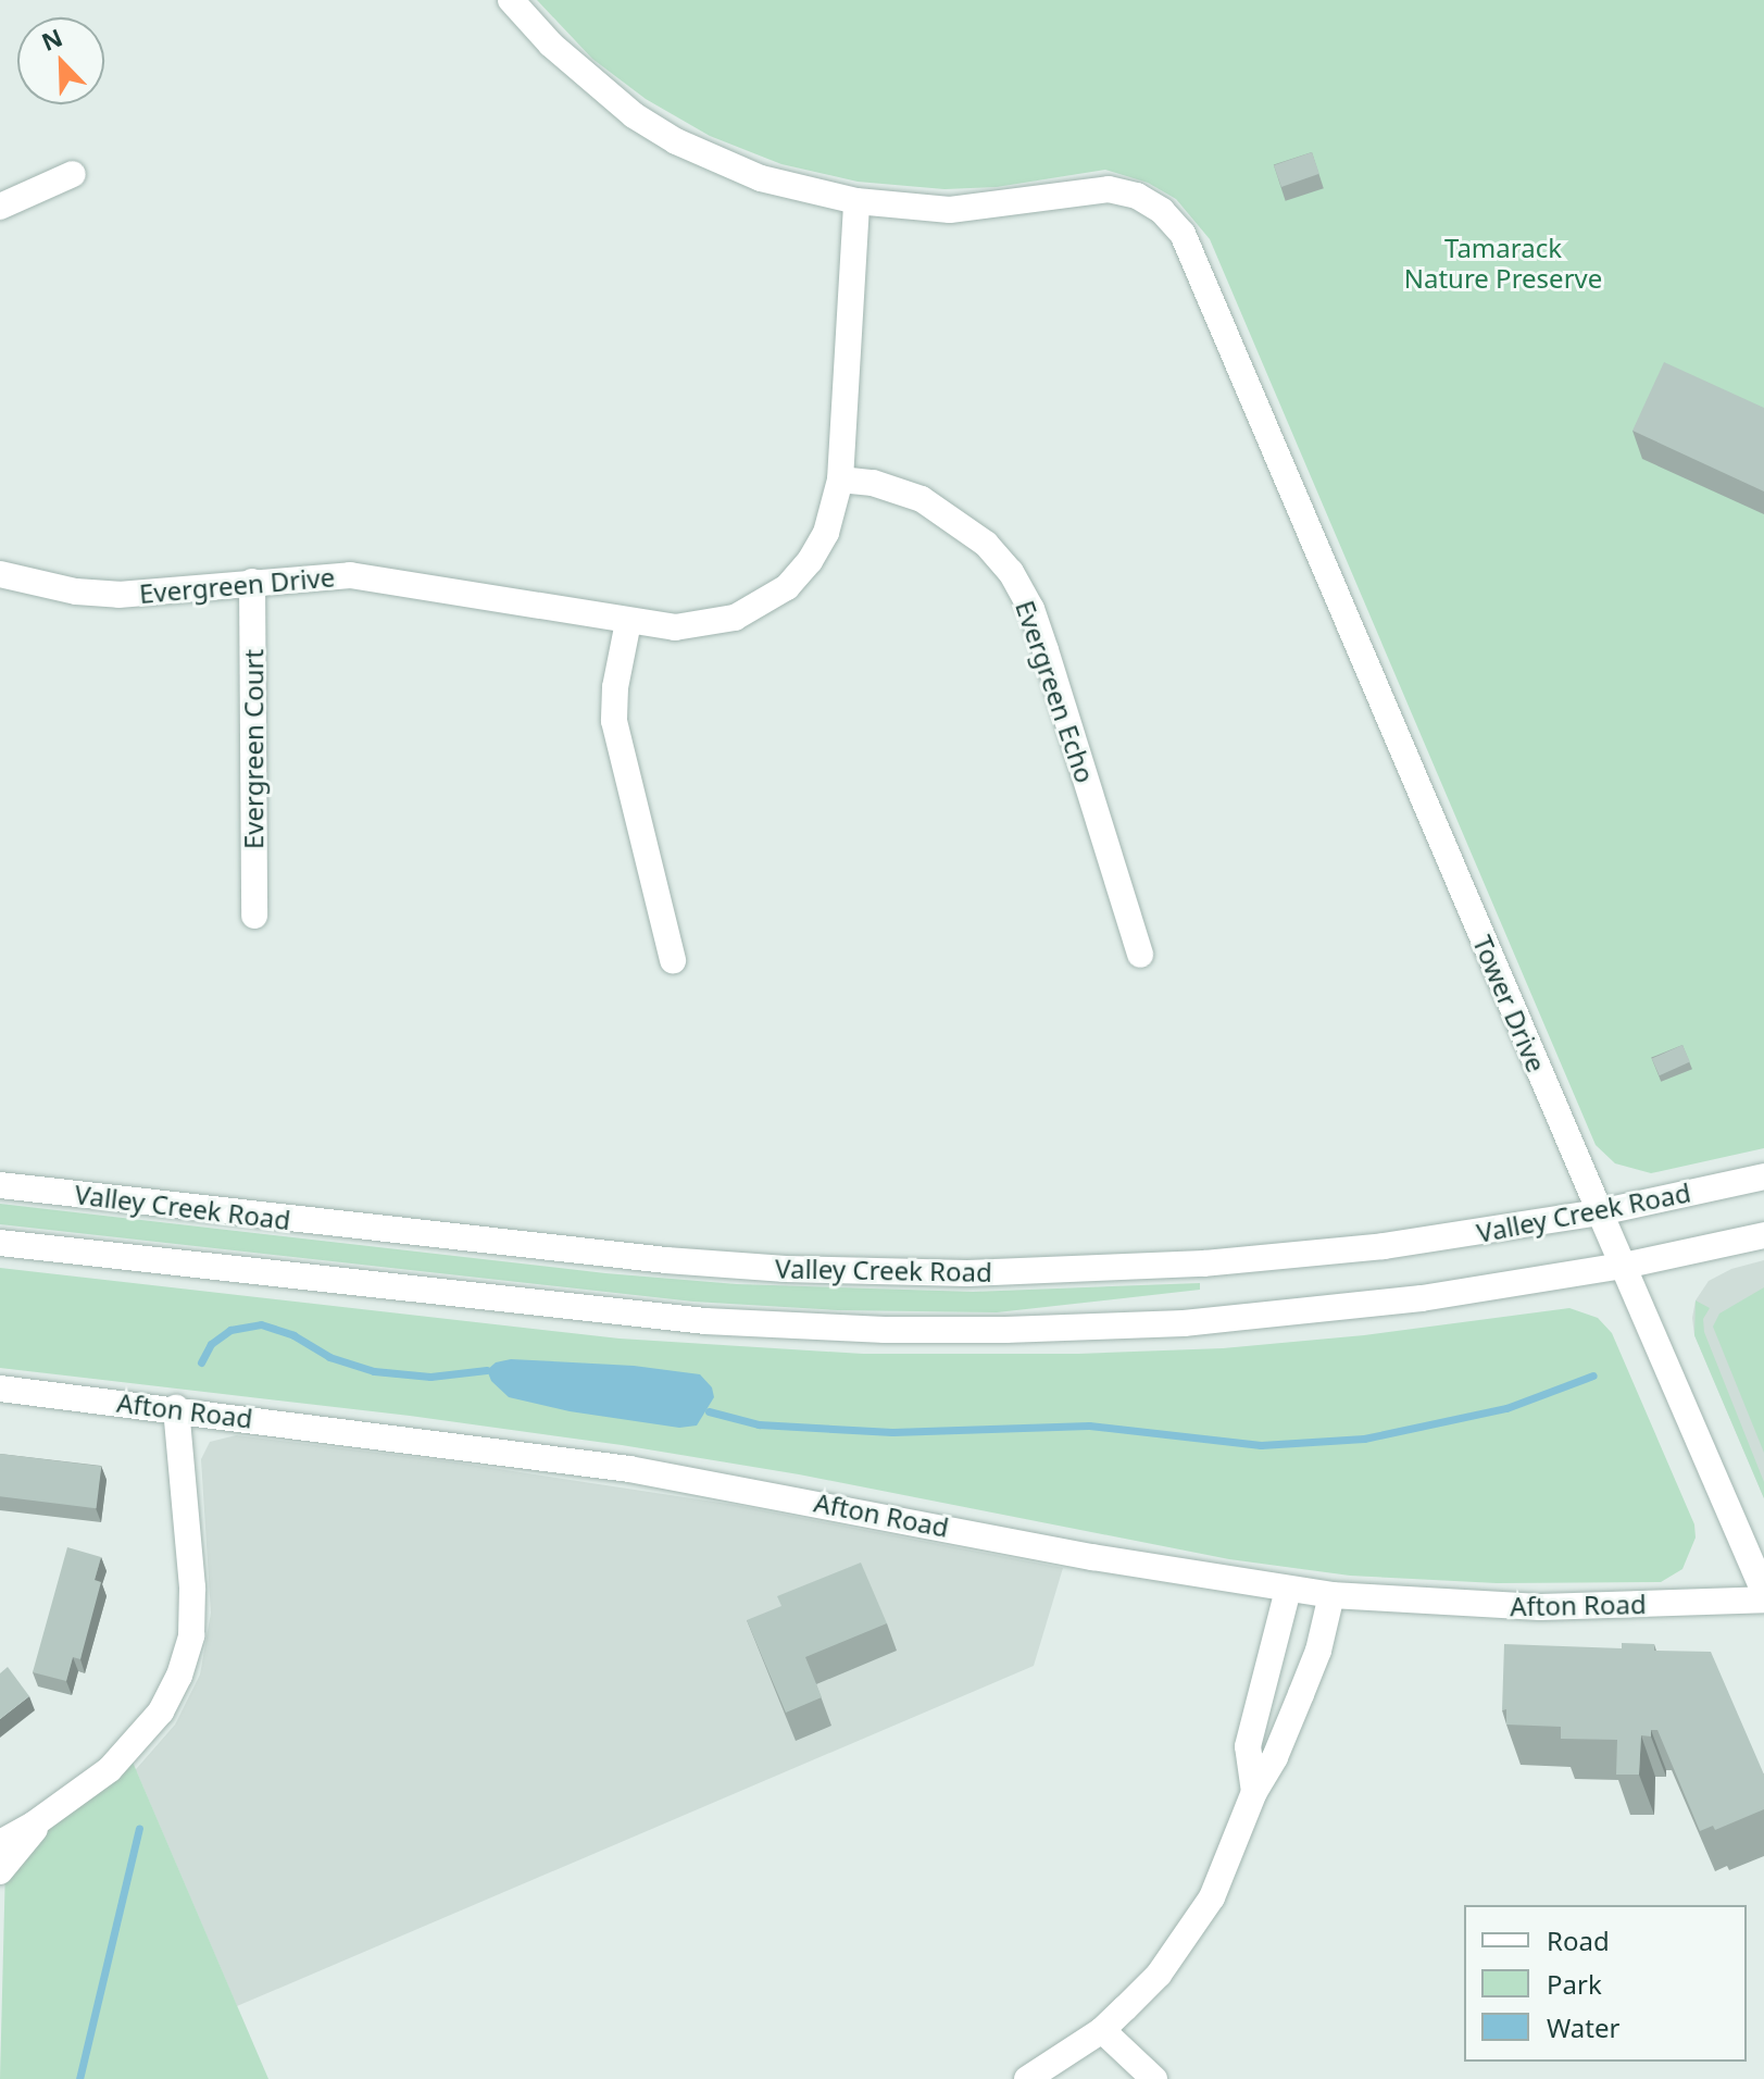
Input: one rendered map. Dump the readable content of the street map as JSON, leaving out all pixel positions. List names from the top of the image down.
{
  "streets": {
    "street": [
      "Evergreen Drive",
      "Evergreen Echo",
      "Evergreen Court",
      "Tower Drive",
      "Valley Creek Road",
      "Afton Road"
    ]
  },
  "crossings": [
    ["Evergreen Drive", "Evergreen Echo"],
    ["Evergreen Drive", "Evergreen Court"],
    ["Evergreen Drive", "Tower Drive"],
    ["Tower Drive", "Valley Creek Road"]
  ],
  "parks": ["Tamarack Nature Preserve"],
  "legend": ["Road", "Park", "Water"],
  "north": "top left"
}
